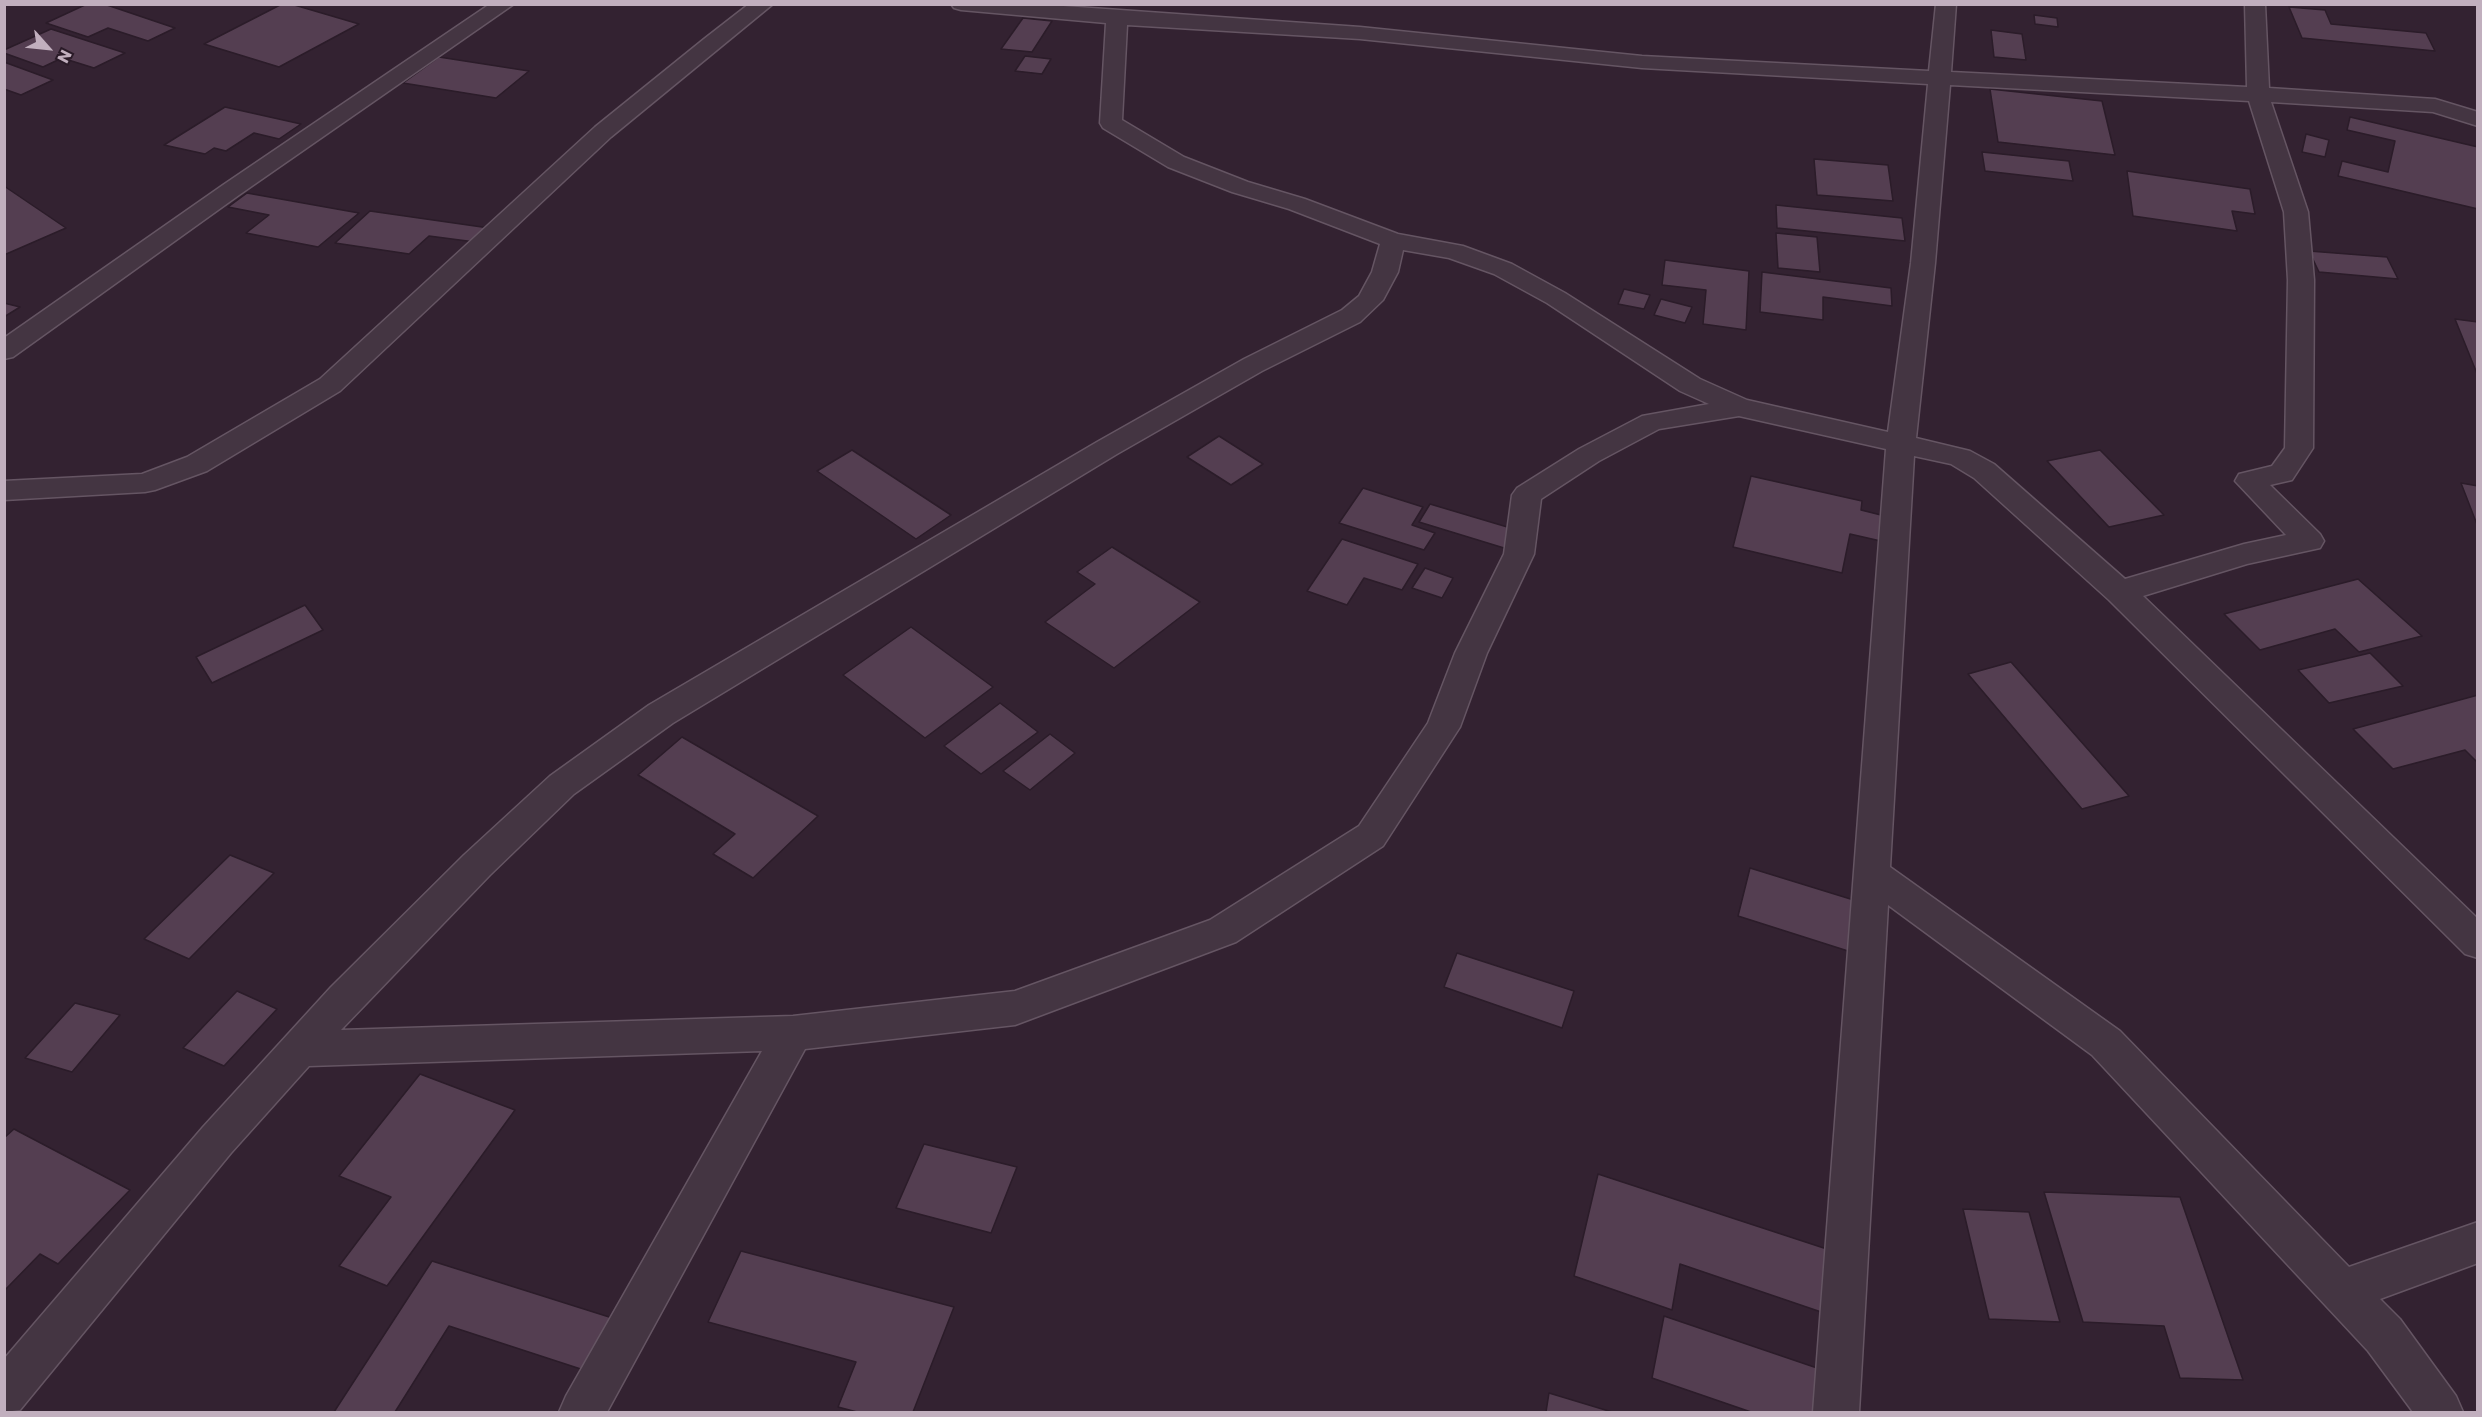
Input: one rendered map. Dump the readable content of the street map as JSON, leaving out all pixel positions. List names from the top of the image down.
{
  "north": "bottom right"
}
